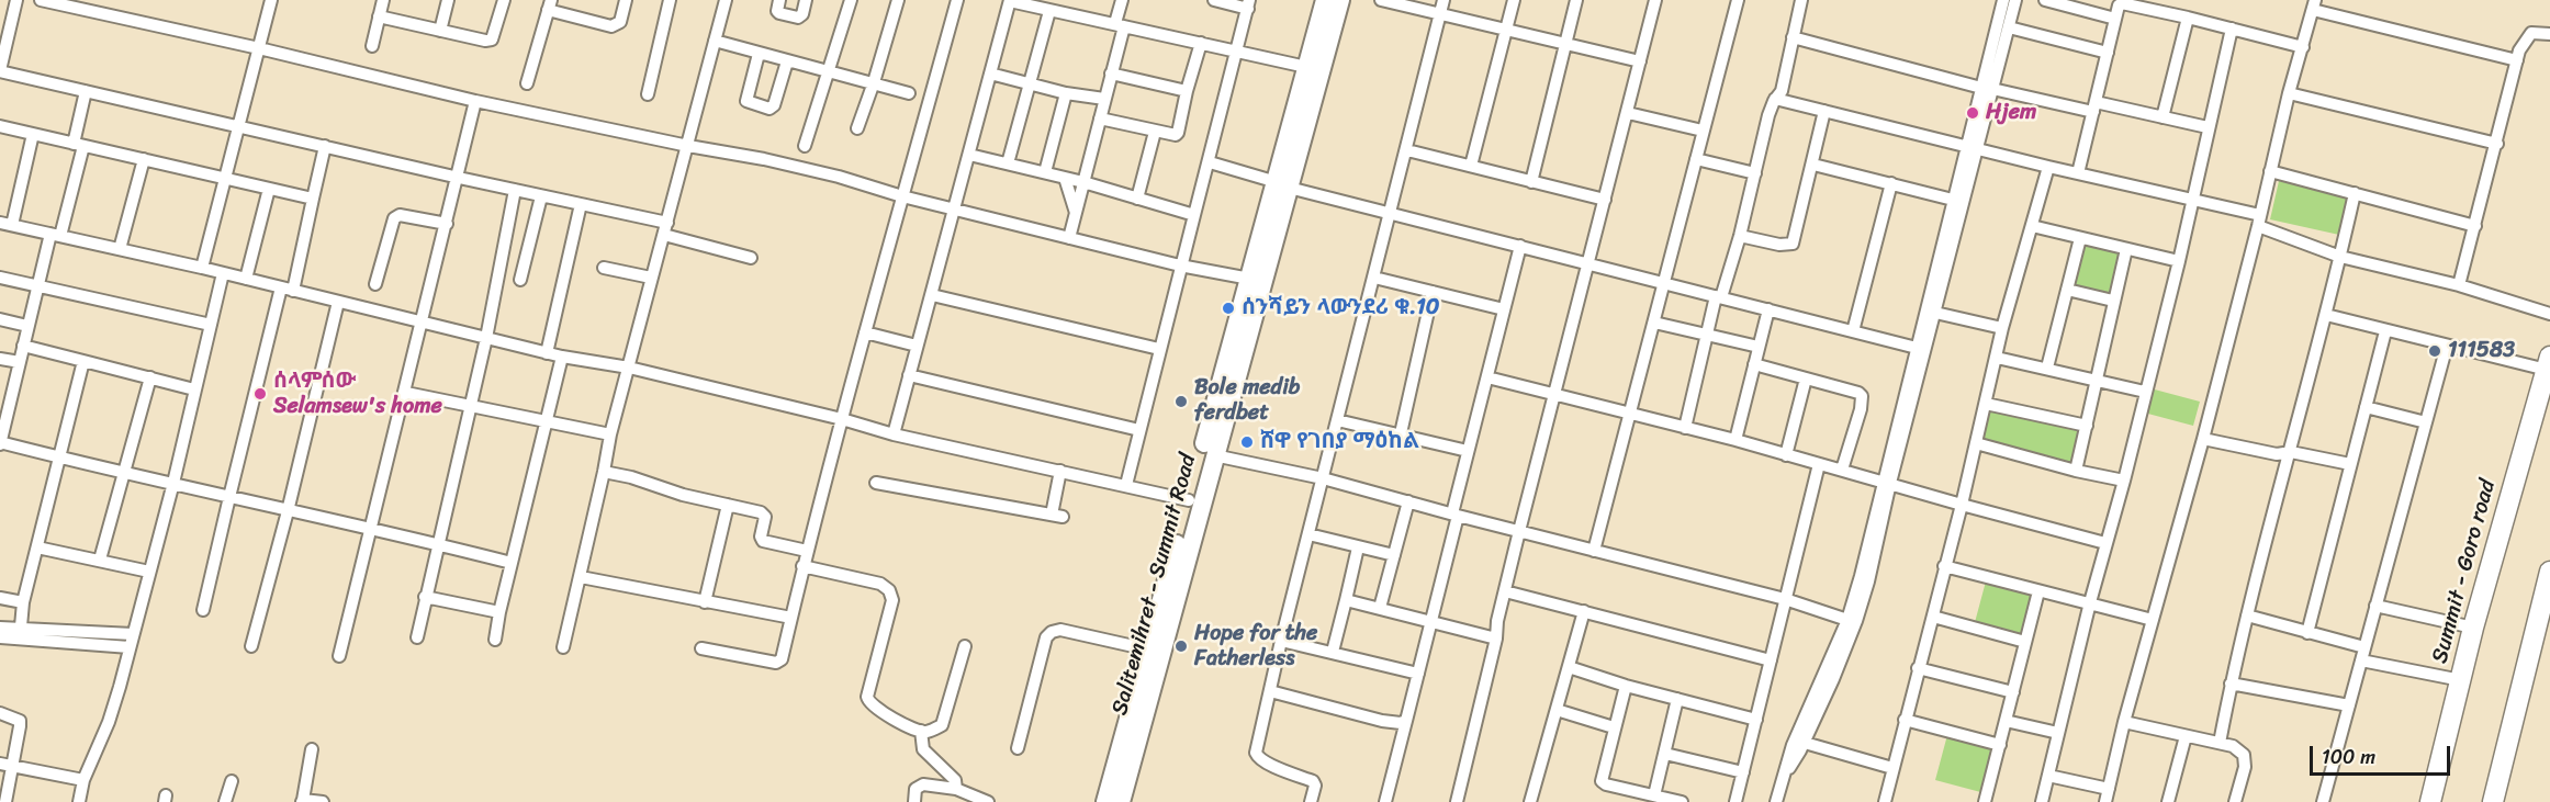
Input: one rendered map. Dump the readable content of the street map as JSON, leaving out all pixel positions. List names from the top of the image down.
{
  "streets": {
    "highway": ["Summit - Goro road"],
    "main road": ["Salitemihret - Summit Road"]
  },
  "places": [
    "Hjem",
    "ሰንሻይን ላውንደሪ ቁ.10",
    "111583",
    "ሰላምሰው Selamsew's home",
    "Bole medib ferdbet",
    "ሸዋ የገበያ ማዕከል",
    "Hope for the Fatherless"
  ],
  "scale_bar": "100 m"
}
